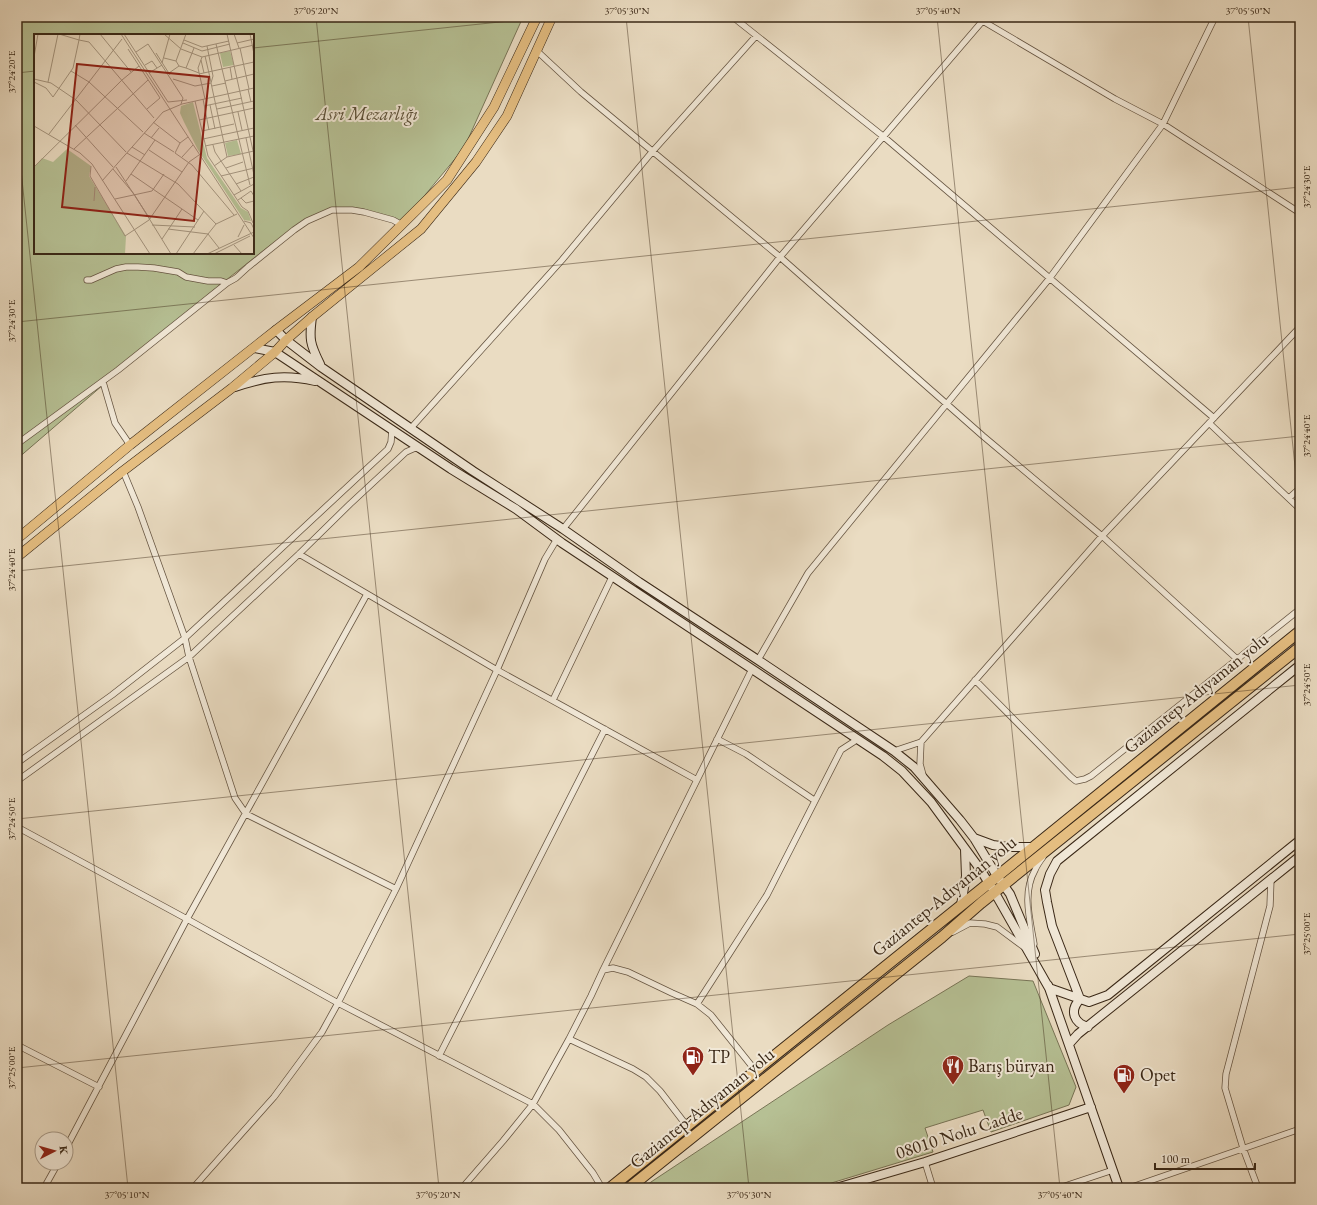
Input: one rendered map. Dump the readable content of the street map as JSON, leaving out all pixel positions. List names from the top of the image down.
{
  "streets": {
    "highway": ["Gaziantep-Adıyaman yolu"],
    "street": ["08010 Nolu Cadde"]
  },
  "parks": ["Asri Mezarlığı"],
  "places": {
    "fuel station": ["TP", "Opet"],
    "restaurant": ["Barış büryan"]
  },
  "scale_bar": "100 m",
  "north": "right",
  "coordinates": [
    "37°05'20\"N",
    "37°05'30\"N",
    "37°05'40\"N",
    "37°05'50\"N",
    "37°24'20\"E",
    "37°24'30\"E",
    "37°24'40\"E",
    "37°24'50\"E",
    "37°25'00\"E",
    "37°05'10\"N"
  ]
}
